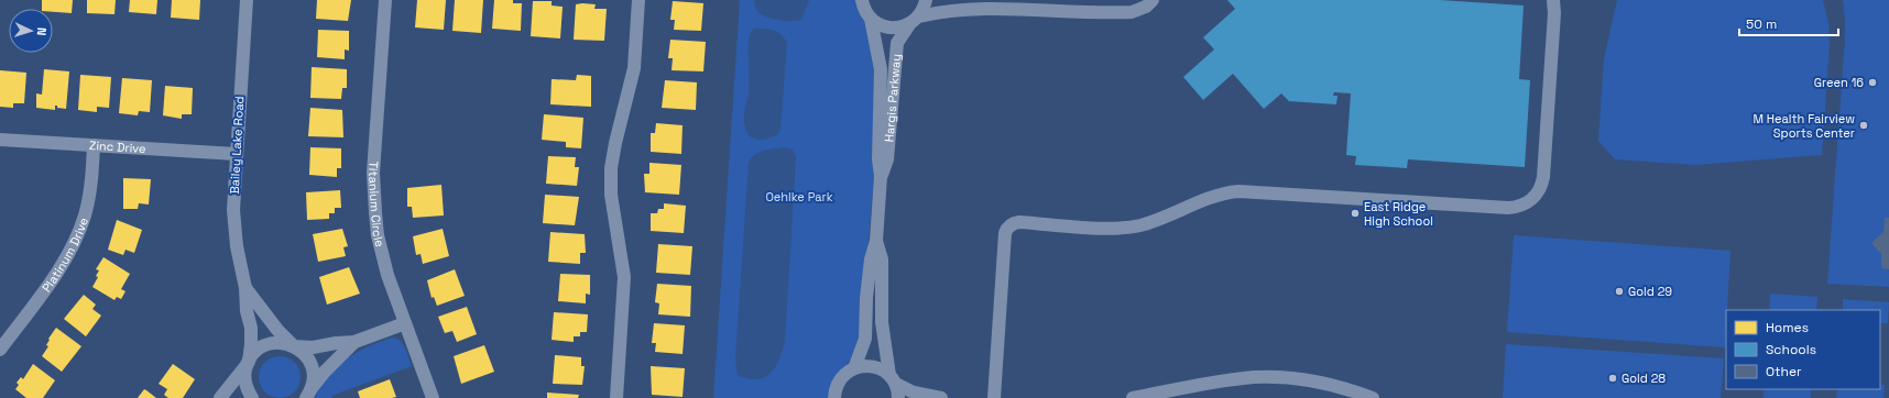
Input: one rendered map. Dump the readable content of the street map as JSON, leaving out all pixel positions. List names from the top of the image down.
{
  "streets": {
    "street": [
      "Hargis Parkway",
      "Bailey Lake Road",
      "Zinc Drive",
      "Titanium Circle",
      "Platinum Drive"
    ]
  },
  "crossings": [
    ["Bailey Lake Road", "Zinc Drive"],
    ["Zinc Drive", "Platinum Drive"]
  ],
  "parks": ["Oehlke Park"],
  "places": [
    "Green 16",
    "M Health Fairview Sports Center",
    "East Ridge High School",
    "Gold 29",
    "Gold 28"
  ],
  "legend": ["Homes", "Schools", "Other"],
  "scale_bar": "50 m",
  "north": "right"
}
